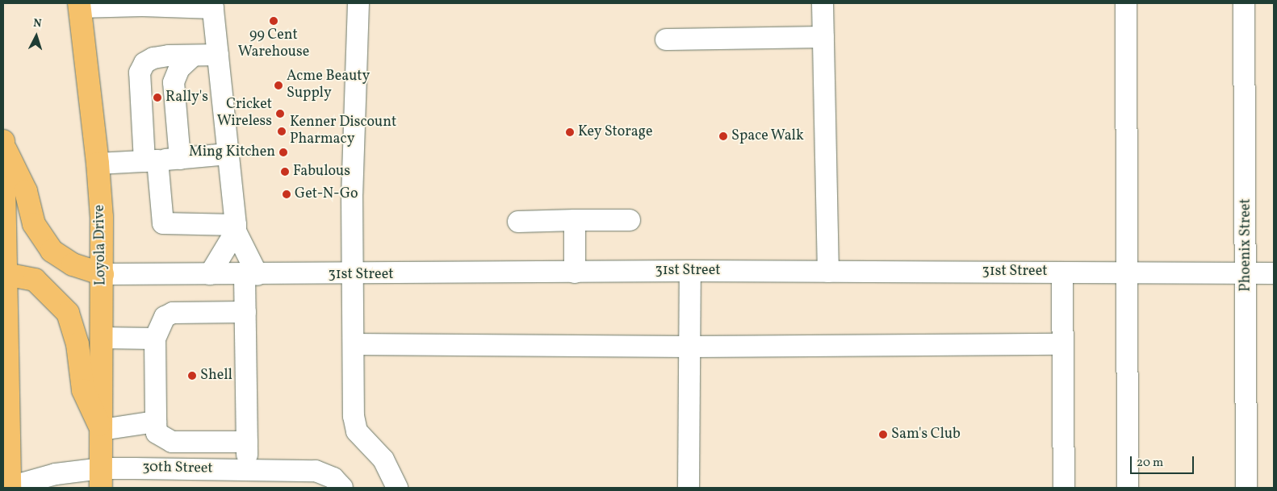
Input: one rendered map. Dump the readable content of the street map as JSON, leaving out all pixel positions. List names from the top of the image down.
{
  "streets": {
    "main road": ["Loyola Drive"],
    "street": ["Phoenix Street", "31st Street", "30th Street"]
  },
  "crossings": [
    ["Loyola Drive", "31st Street"],
    ["Loyola Drive", "30th Street"],
    ["Phoenix Street", "31st Street"]
  ],
  "places": [
    "99 Cent Warehouse",
    "Acme Beauty Supply",
    "Rally's",
    "Cricket Wireless",
    "Kenner Discount Pharmacy",
    "Key Storage",
    "Space Walk",
    "Ming Kitchen",
    "Fabulous",
    "Get-N-Go",
    "Shell",
    "Sam's Club"
  ],
  "scale_bar": "20 m",
  "north": "top"
}
